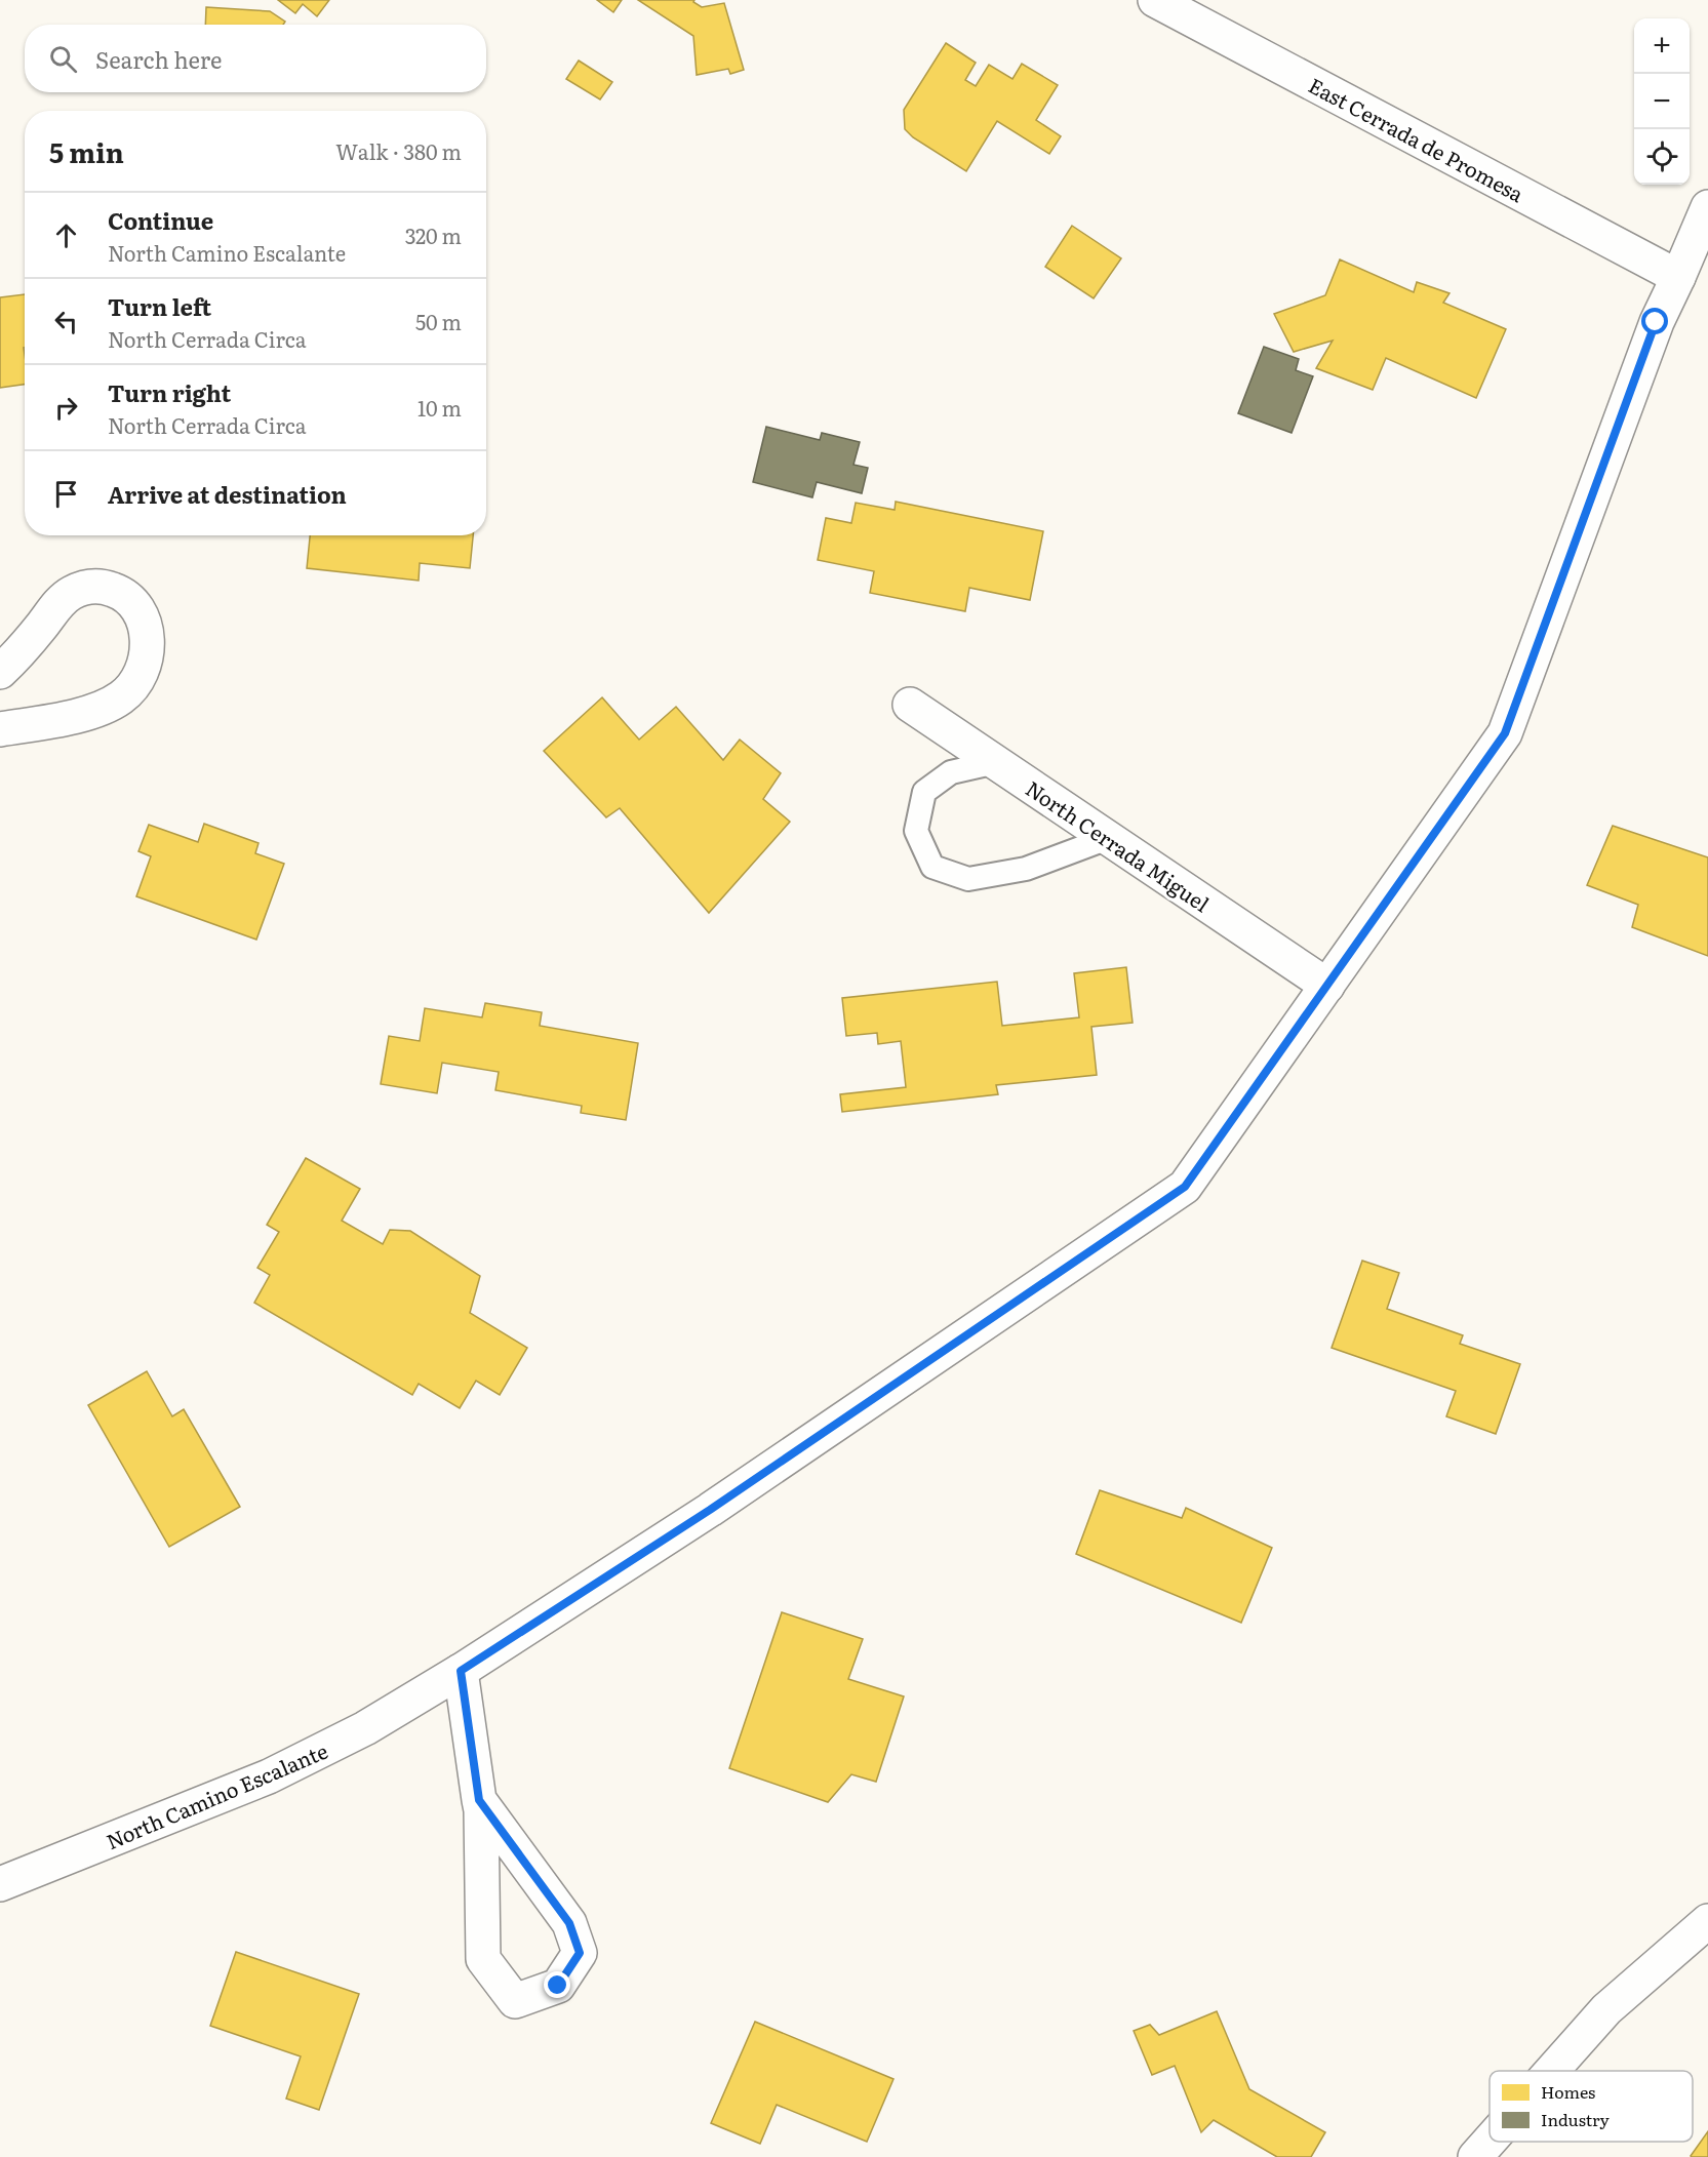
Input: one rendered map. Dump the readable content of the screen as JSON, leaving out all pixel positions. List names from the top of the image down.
{
  "streets": {
    "street": ["East Cerrada de Promesa", "North Cerrada Miguel", "North Camino Escalante"]
  },
  "crossings": [
    ["East Cerrada de Promesa", "North Camino Escalante"],
    ["North Cerrada Miguel", "North Camino Escalante"]
  ],
  "legend": ["Homes", "Industry"],
  "page": {
    "map_buttons": ["+", "−"],
    "search": "Search here",
    "heading": ["5 min", "Walk · 380 m"],
    "list": [
      ["Continue", "North Camino Escalante", "320 m"],
      ["Turn left", "North Cerrada Circa", "50 m"],
      ["Turn right", "North Cerrada Circa", "10 m"],
      "Arrive at destination"
    ]
  }
}
